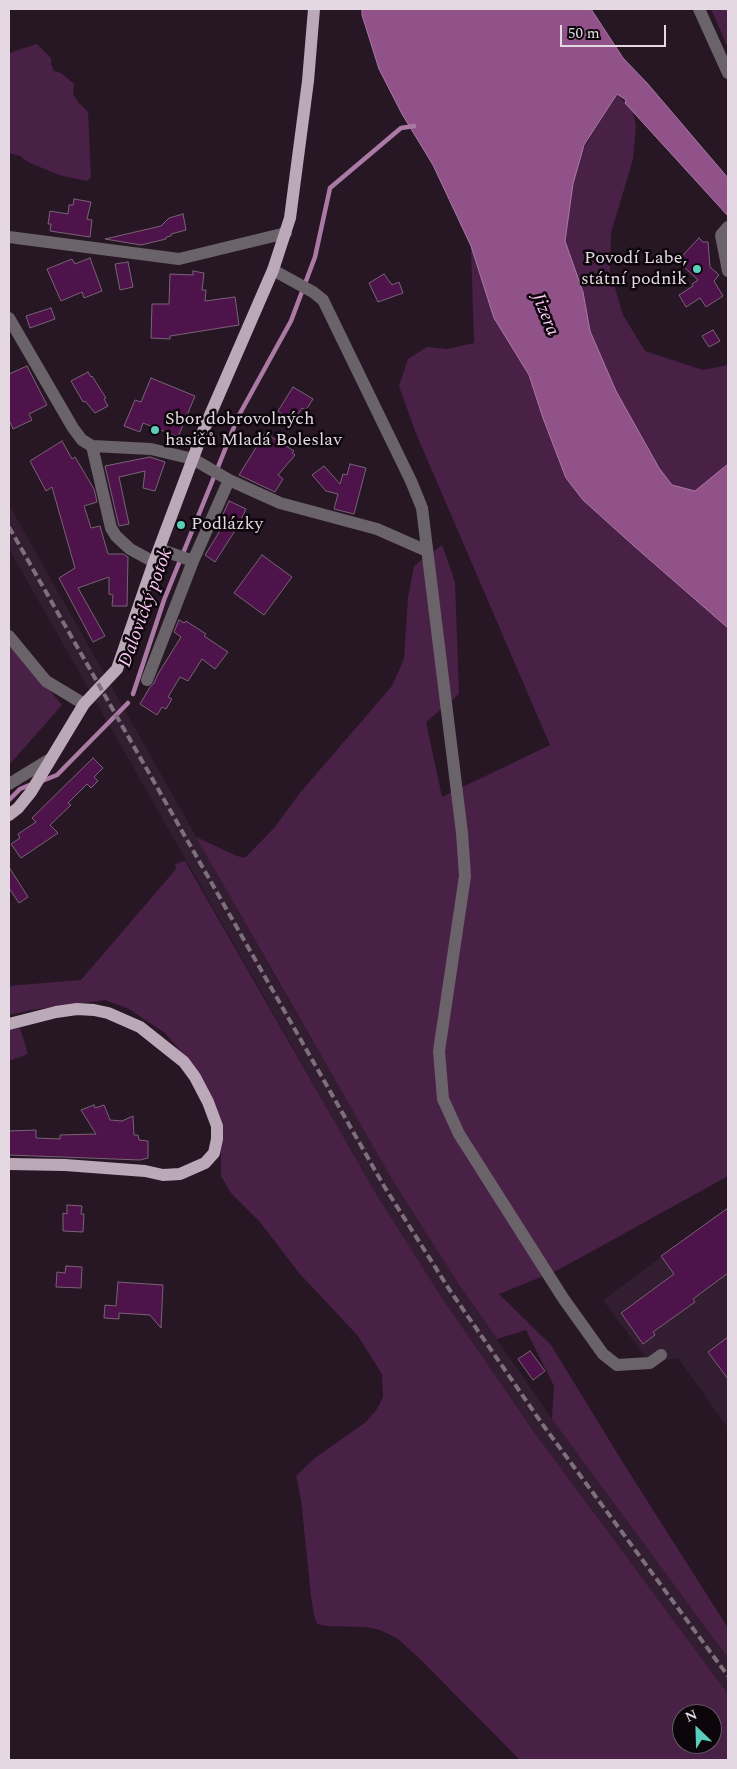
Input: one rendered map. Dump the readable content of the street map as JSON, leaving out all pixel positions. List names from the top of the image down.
{
  "water": ["Jizera", "Dalovický potok"],
  "places": ["Povodí Labe, státní podnik", "Sbor dobrovolných hasičů Mladá Boleslav", "Podlázky"],
  "scale_bar": "50 m",
  "north": "top left"
}
